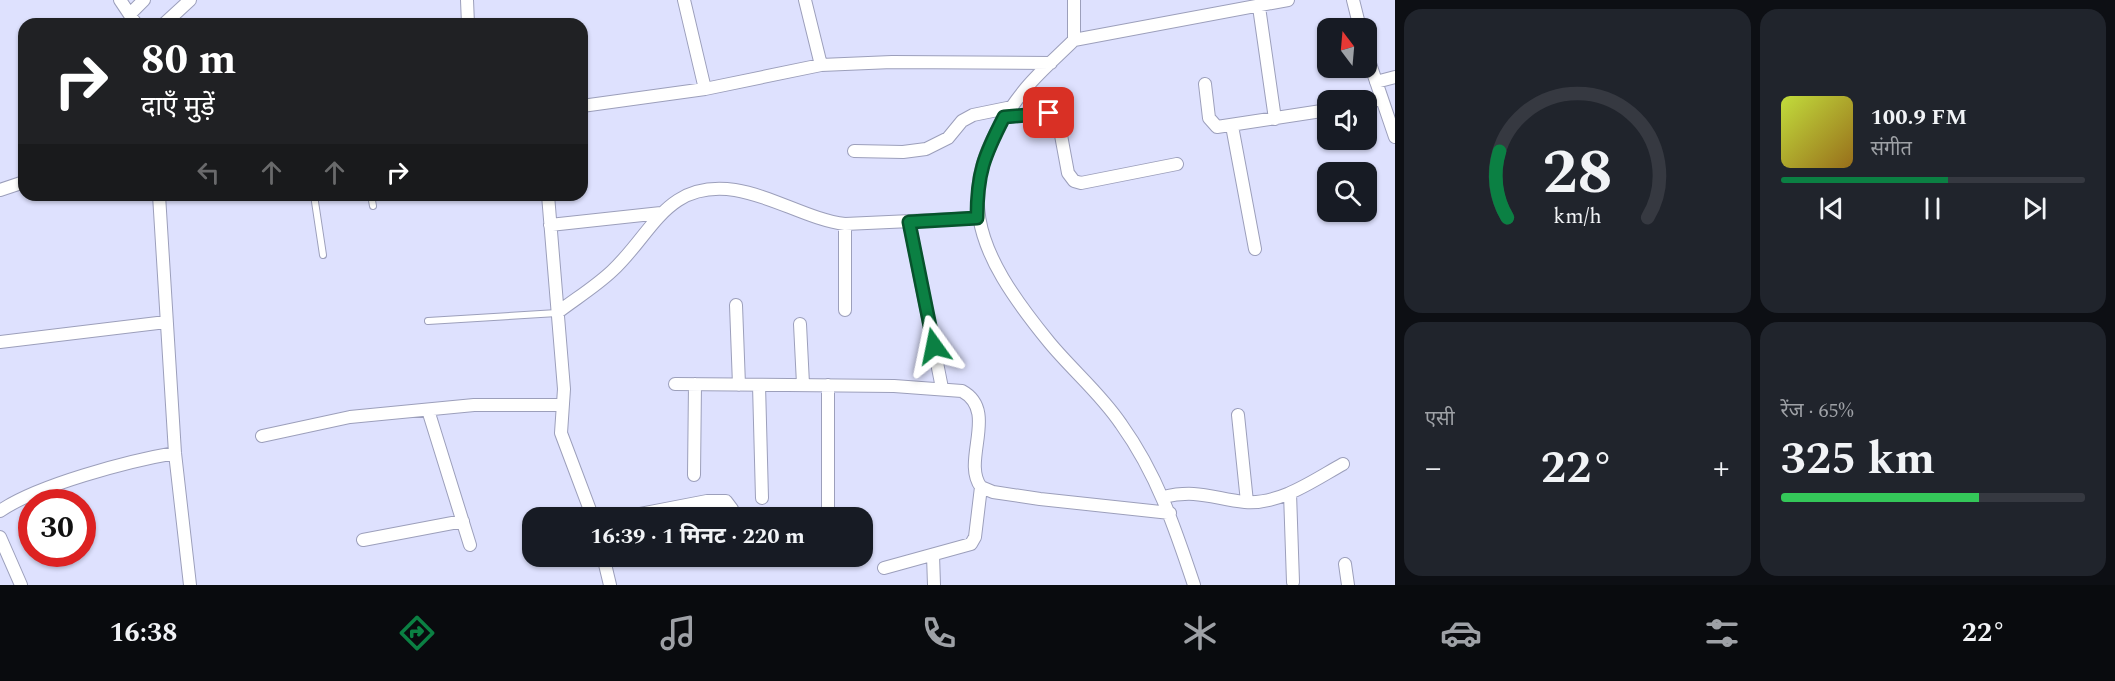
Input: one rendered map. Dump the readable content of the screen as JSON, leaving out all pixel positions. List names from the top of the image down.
{
  "north": "top",
  "page": {
    "turn": ["80 m", "दाएँ मुड़ें"],
    "song": ["100.9 FM", "संगीत"],
    "tile": [
      "एसी",
      ["रेंज · 65%", "325 km"]
    ],
    "heat": ["−", "22°", "+"],
    "limit": "30",
    "trip": "16:39 · 1 मिनट · 220 m",
    "tabs": ["16:38", "22°"],
    "gauge": ["28", "km/h"]
  }
}
